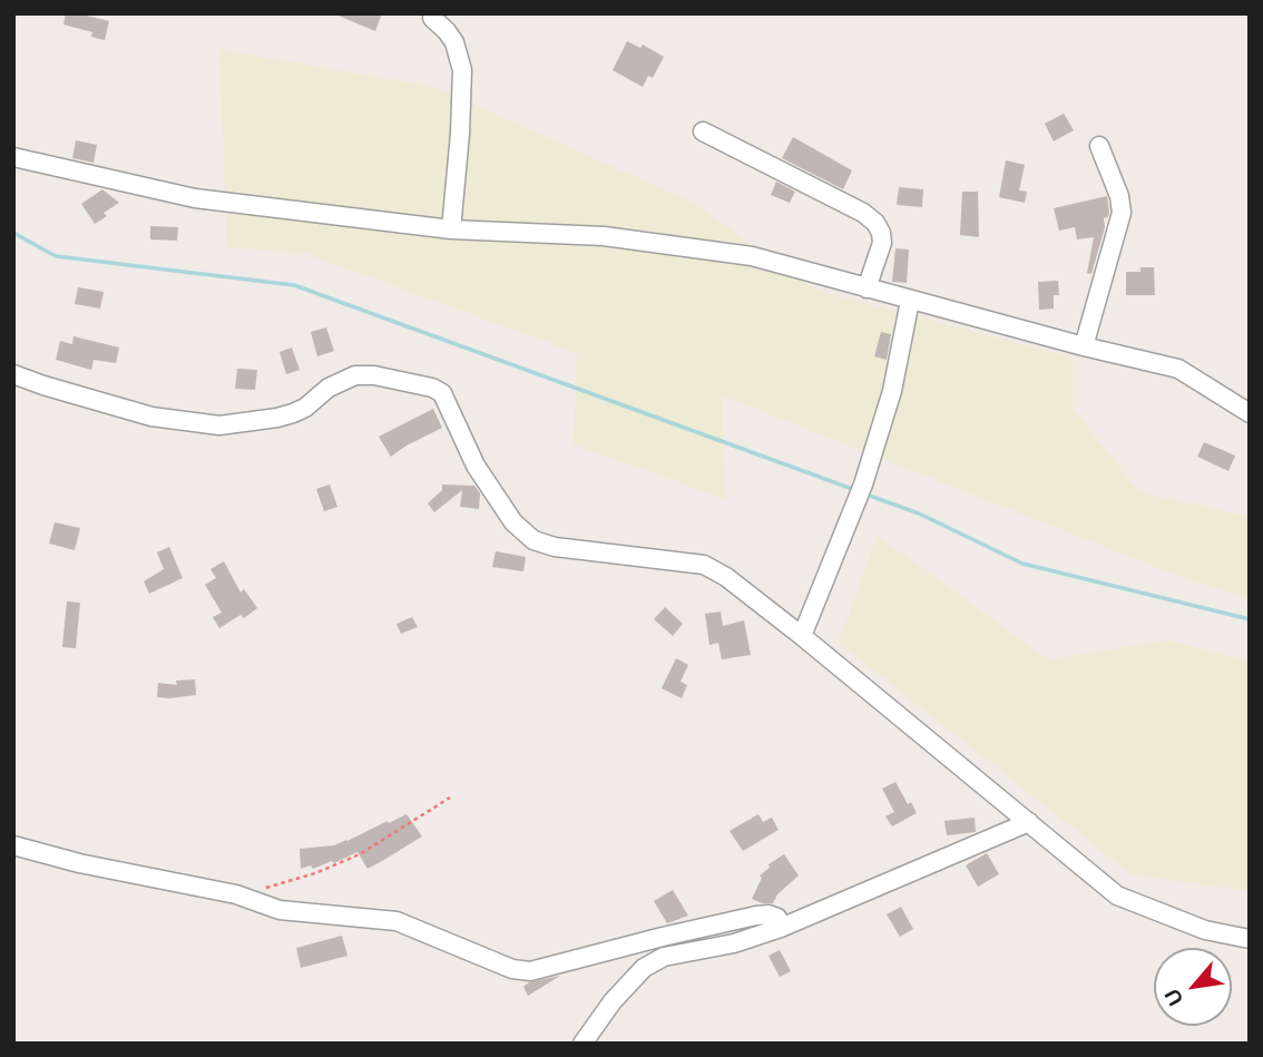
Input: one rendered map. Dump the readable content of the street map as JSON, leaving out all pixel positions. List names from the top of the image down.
{
  "north": "bottom left"
}
